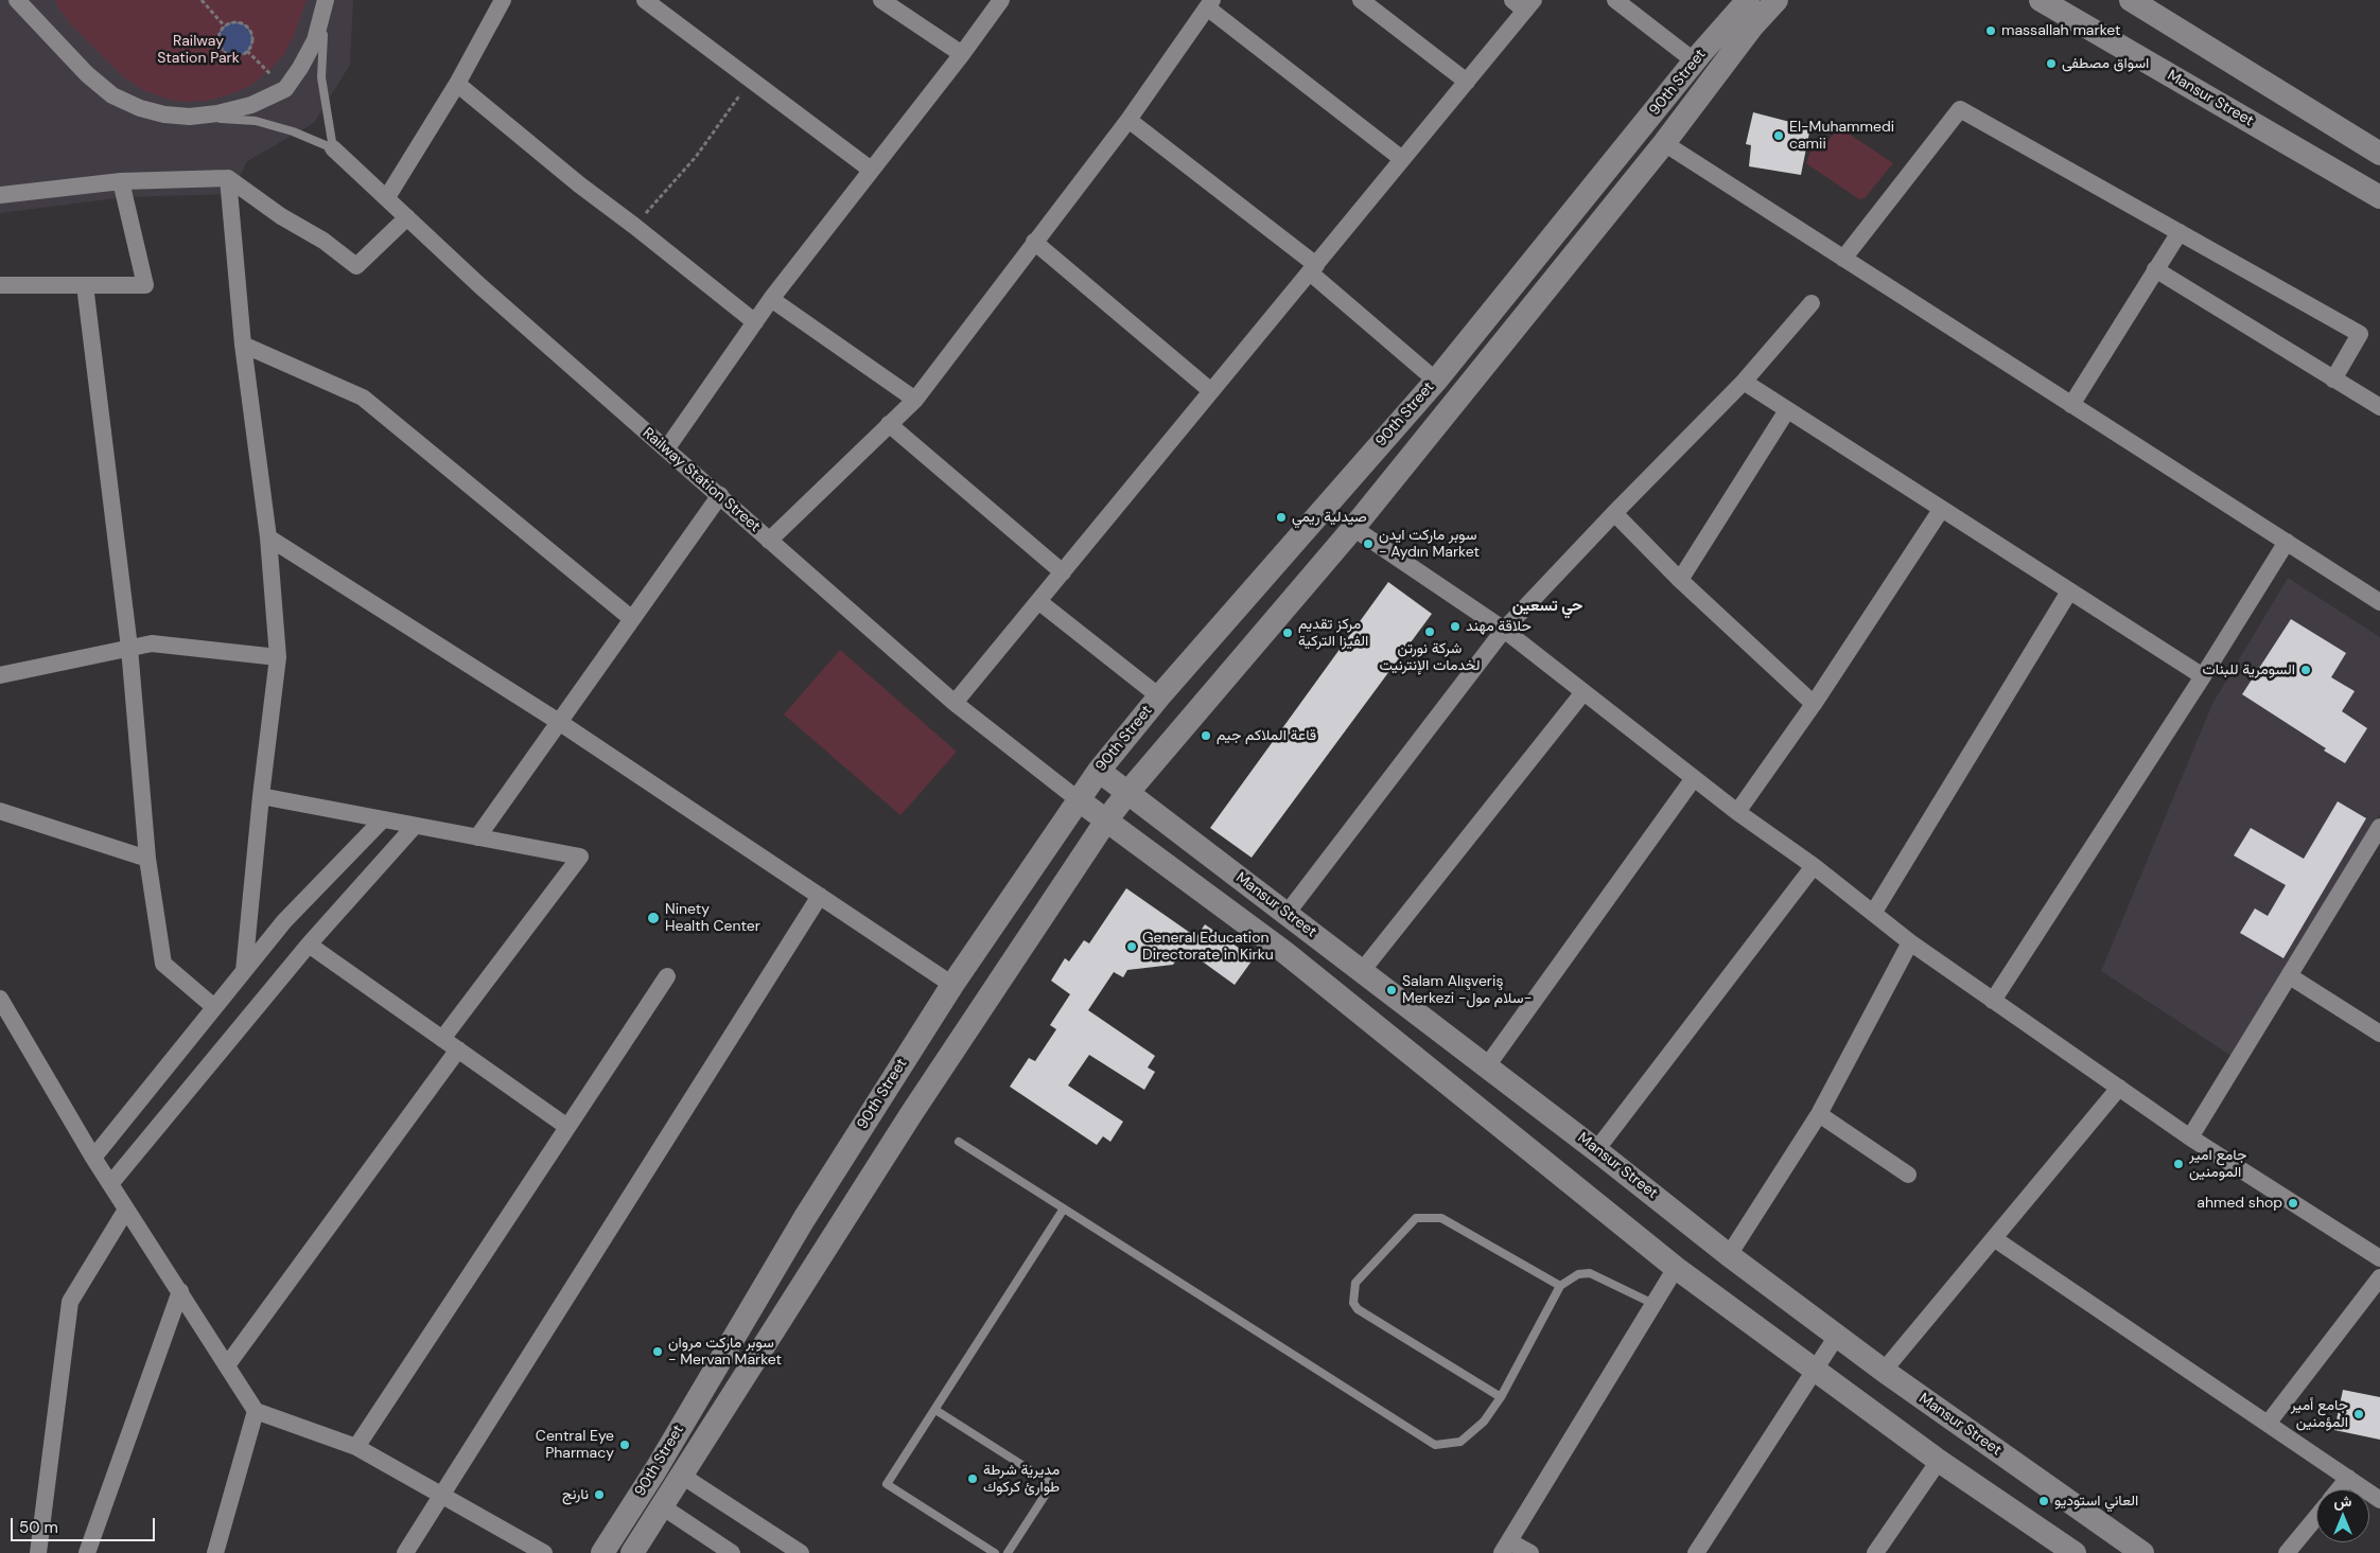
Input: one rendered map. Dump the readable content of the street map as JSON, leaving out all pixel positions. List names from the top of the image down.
{
  "streets": {
    "main road": ["90th Street", "Mansur Street"],
    "street": ["Railway Station Street"]
  },
  "crossings": [
    ["90th Street", "Mansur Street"],
    ["90th Street", "Railway Station Street"]
  ],
  "districts": ["حي تسعين"],
  "parks": ["Railway Station Park"],
  "places": [
    "massallah market",
    "اسواق مصطفى",
    "El-Muhammedi camii",
    "صيدلية ريمي",
    "سوبر ماركت ايدن - Aydın Market",
    "حلاقة مهند",
    "شركة نورتن لخدمات الإنترنيت",
    "مركز تقديم الفيزا التركية",
    "السومرية للبنات",
    "قاعة الملاكم جيم",
    "Ninety Health Center",
    "General Education Directorate in Kirku",
    "Salam Alışveriş Merkezi -سلام مول-",
    "جامع امير المومنين",
    "ahmed shop",
    "سوبر ماركت مروان - Mervan Market",
    "جامع أمير المؤمنين",
    "Central Eye Pharmacy",
    "مديرية شرطة طوارئ كركوك",
    "نارنج",
    "العاني استوديو"
  ],
  "scale_bar": "50 m",
  "north": "top"
}
